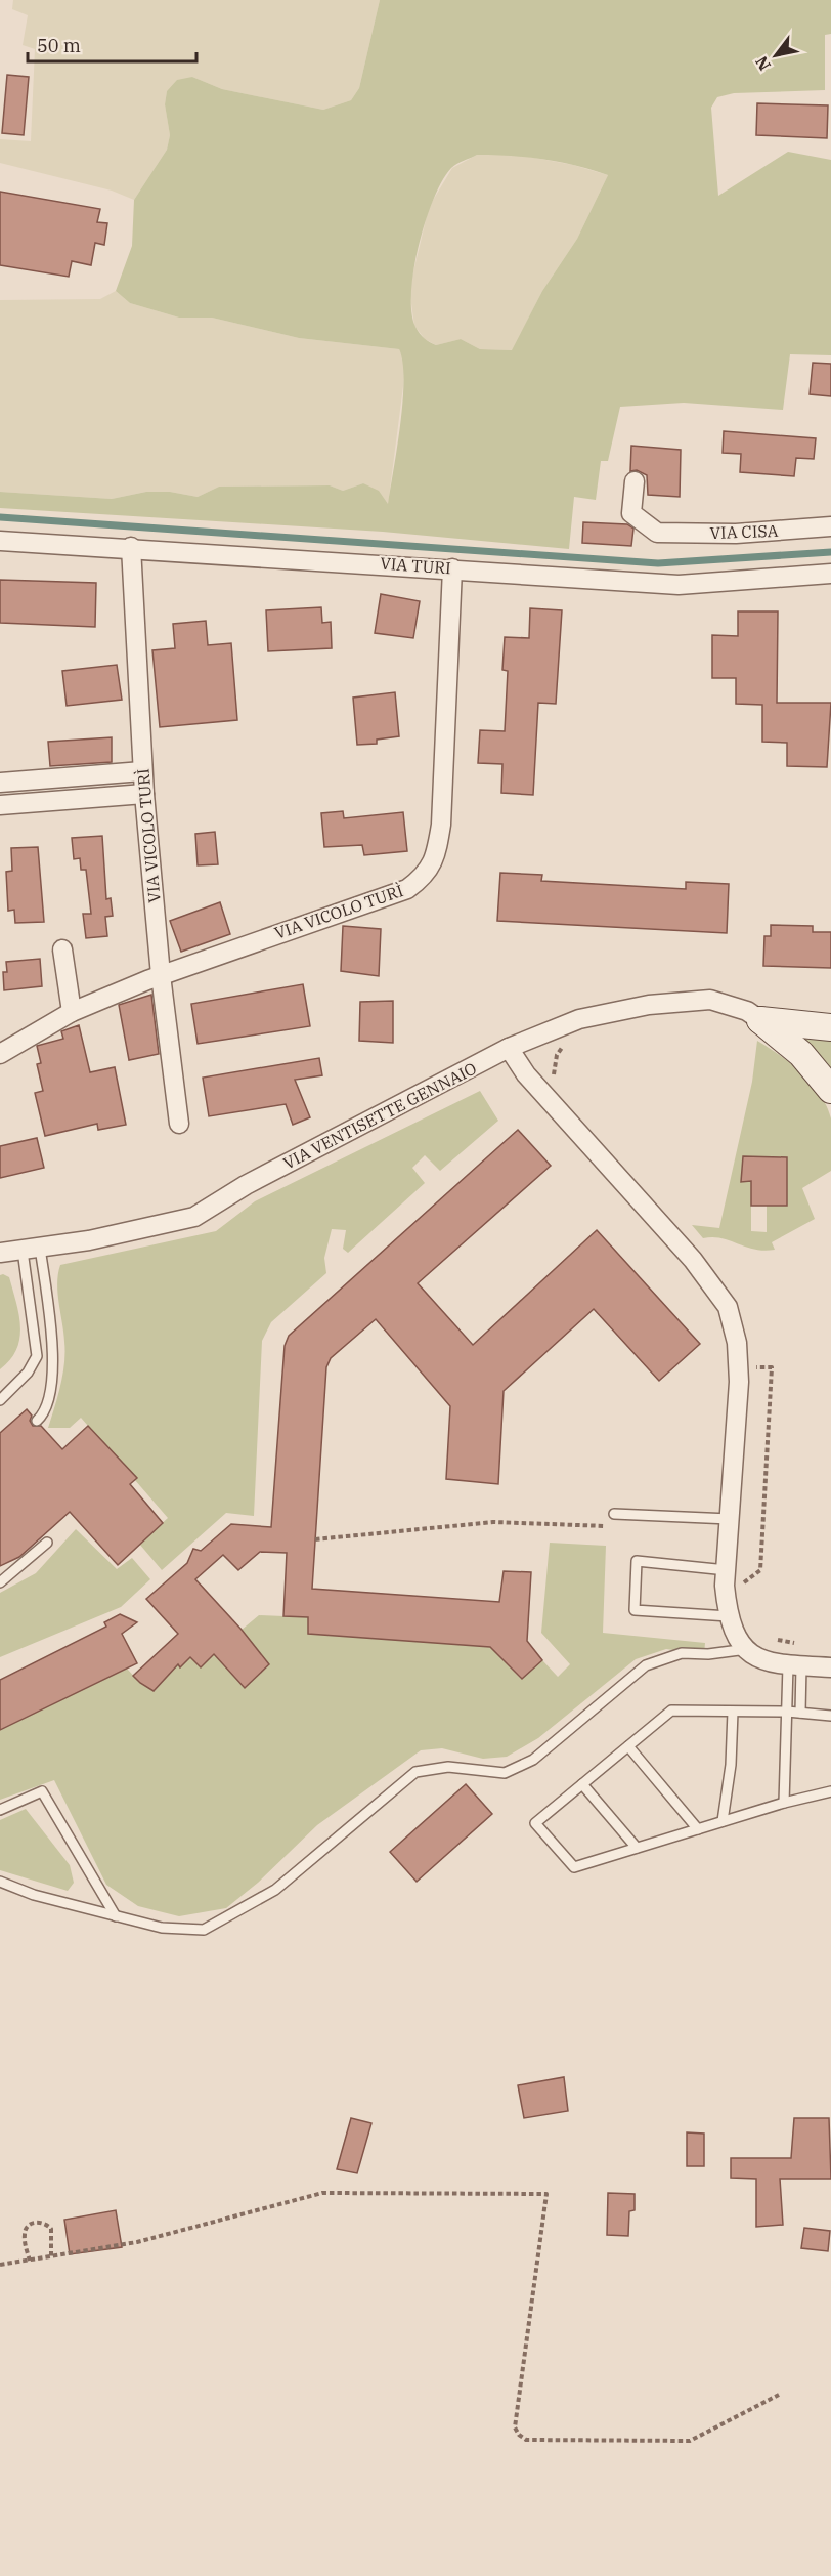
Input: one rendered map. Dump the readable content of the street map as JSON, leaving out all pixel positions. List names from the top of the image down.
{
  "streets": {
    "street": [
      "VIA CISA",
      "VIA TURI",
      "VIA VICOLO TURÌ",
      "VIA VENTISETTE GENNAIO"
    ]
  },
  "crossings": [
    ["VIA TURI", "VIA VICOLO TURÌ"]
  ],
  "scale_bar": "50 m",
  "north": "bottom left"
}
